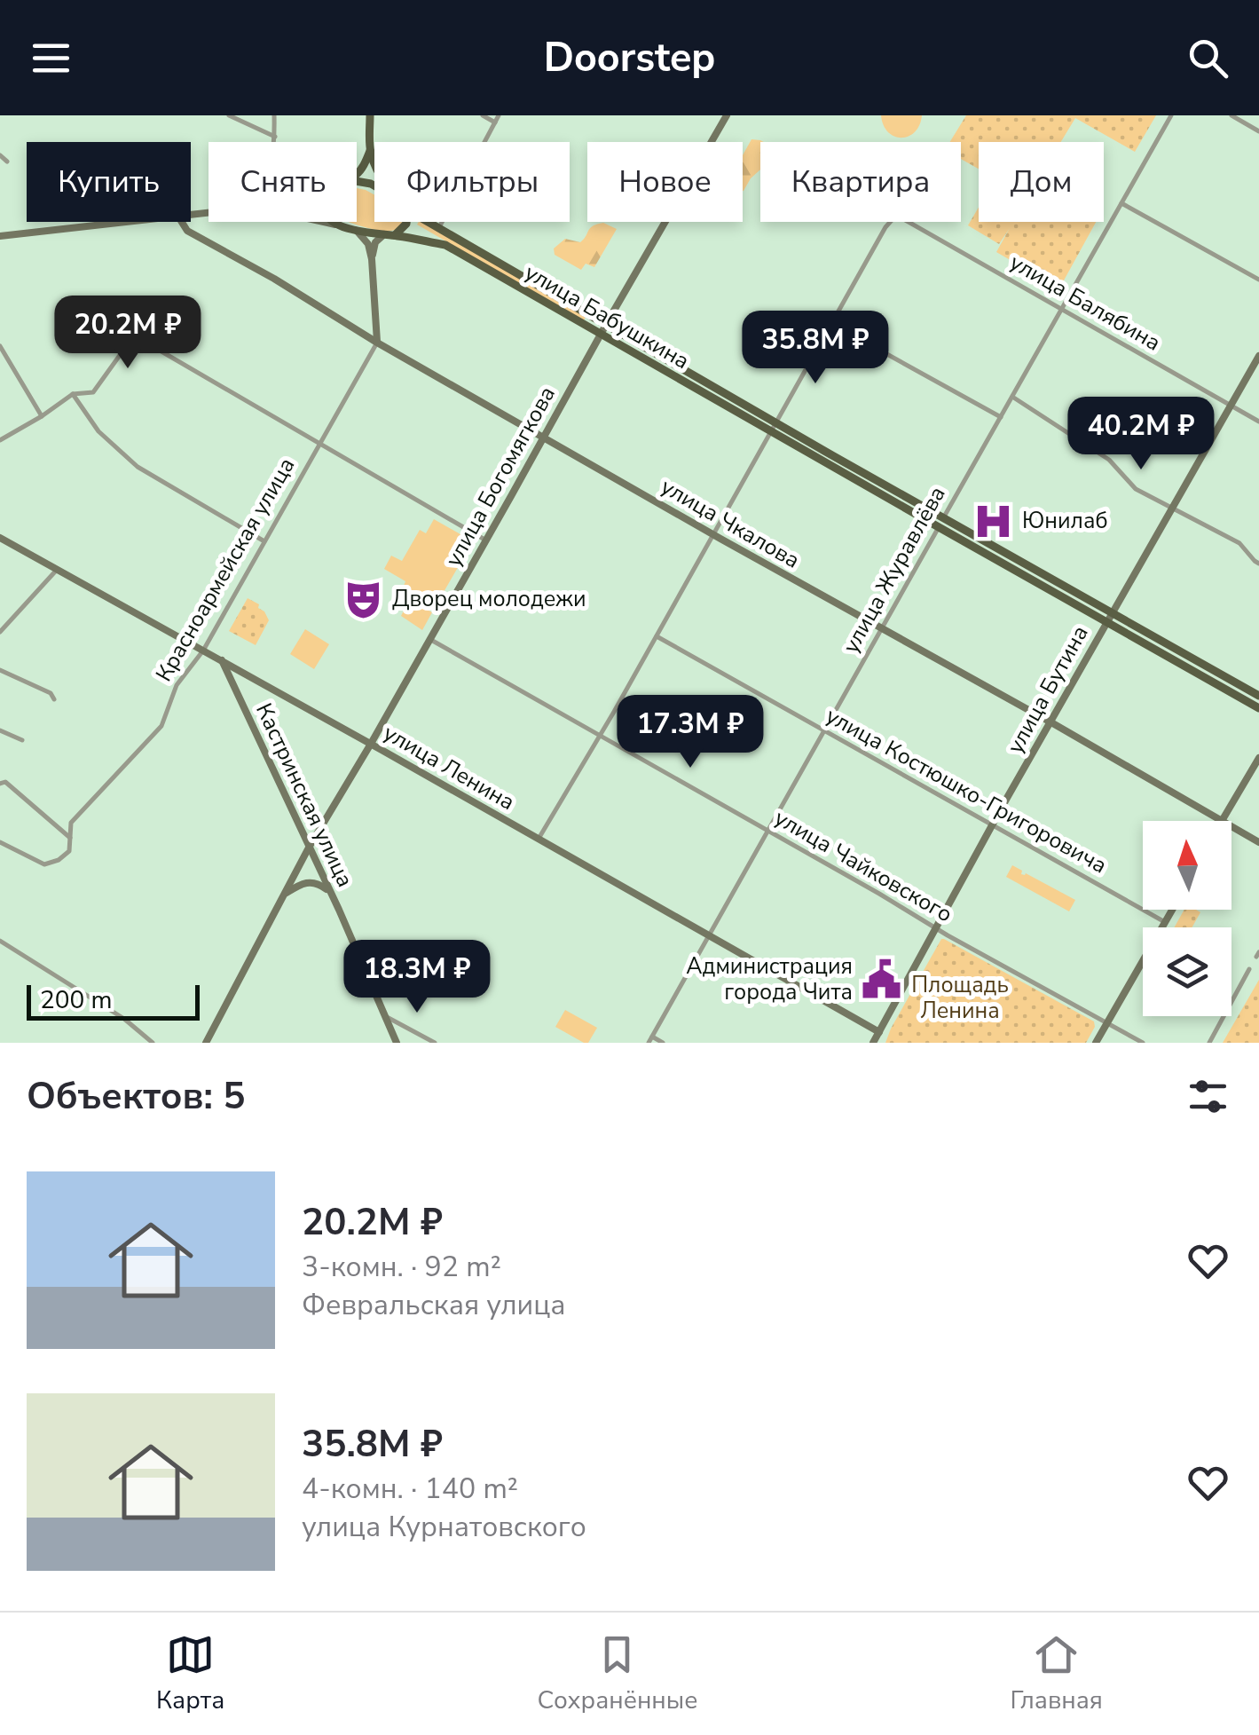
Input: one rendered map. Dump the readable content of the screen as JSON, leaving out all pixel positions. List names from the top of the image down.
{
  "streets": {
    "main road": [
      "улица Бабушкина",
      "улица Богомягкова",
      "улица Чкалова",
      "улица Бутина",
      "улица Ленина",
      "Кастринская улица"
    ],
    "street": [
      "улица Балябина",
      "Красноармейская улица",
      "улица Журавлёва",
      "улица Костюшко-Григоровича",
      "улица Чайковского"
    ]
  },
  "crossings": [
    ["улица Балябина", "улица Журавлёва"],
    ["улица Балябина", "улица Бутина"],
    ["улица Бабушкина", "улица Богомягкова"],
    ["улица Бабушкина", "улица Журавлёва"],
    ["улица Бабушкина", "улица Бутина"],
    ["улица Богомягкова", "улица Чкалова"],
    ["улица Богомягкова", "улица Ленина"],
    ["улица Богомягкова", "Кастринская улица"],
    ["улица Богомягкова", "улица Чайковского"],
    ["улица Чкалова", "Красноармейская улица"],
    ["улица Чкалова", "улица Журавлёва"],
    ["улица Чкалова", "улица Бутина"],
    ["Красноармейская улица", "улица Ленина"],
    ["улица Журавлёва", "улица Ленина"],
    ["улица Журавлёва", "улица Костюшко-Григоровича"],
    ["улица Журавлёва", "улица Чайковского"],
    ["улица Бутина", "улица Ленина"],
    ["улица Бутина", "улица Костюшко-Григоровича"],
    ["улица Бутина", "улица Чайковского"],
    ["улица Ленина", "Кастринская улица"]
  ],
  "parks": ["Площадь Ленина"],
  "places": {
    "hospital": ["Юнилаб"],
    "theatre": ["Дворец молодежи"],
    "public building": ["Администрация города Чита"]
  },
  "scale_bar": "200 m",
  "north": "top",
  "page": {
    "header": "Doorstep",
    "chip": [
      "Купить",
      "Снять",
      "Фильтры",
      "Новое",
      "Квартира",
      "Дом"
    ],
    "price": [
      "20.2M ₽",
      "35.8M ₽",
      "40.2M ₽",
      "17.3M ₽",
      "18.3M ₽"
    ],
    "scale": "200 m",
    "heading": "Объектов: 5",
    "list": [
      {
        "name": "20.2M ₽",
        "note": "3-комн. · 92 m² · Февральская улица"
      },
      {
        "name": "35.8M ₽",
        "note": "4-комн. · 140 m² · улица Курнатовского"
      }
    ],
    "tabs": ["Карта", "Сохранённые", "Главная"]
  }
}
